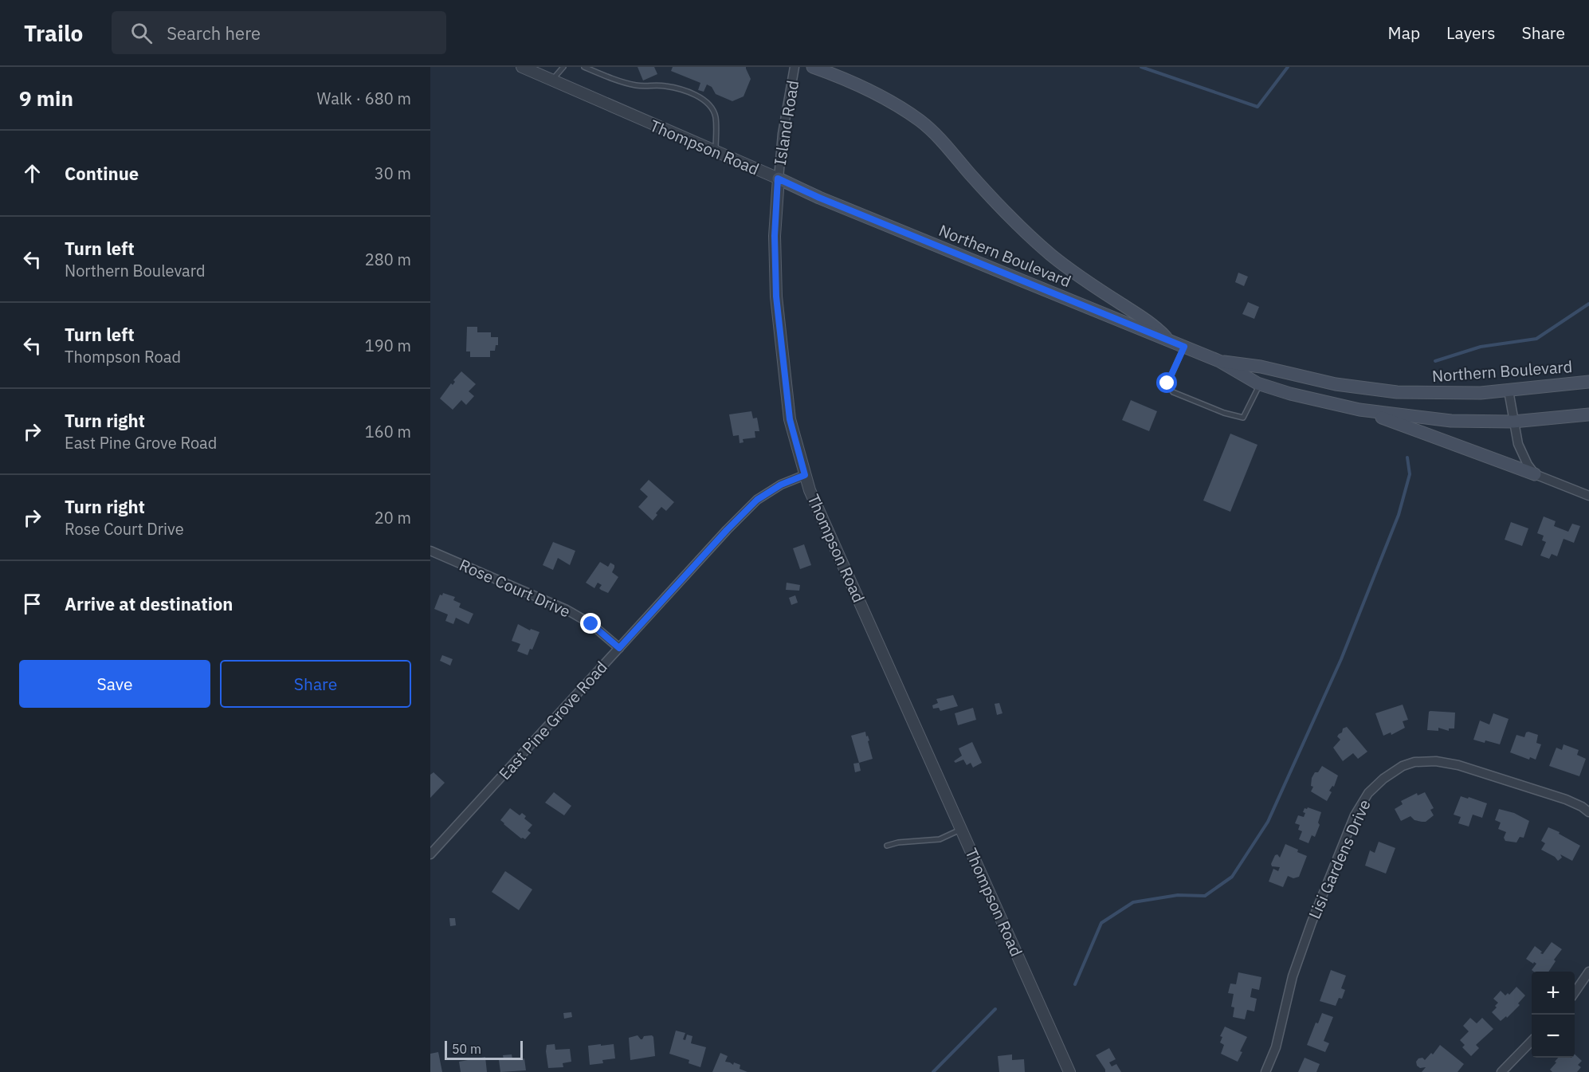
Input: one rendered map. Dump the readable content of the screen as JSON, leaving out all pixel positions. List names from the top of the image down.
{
  "streets": {
    "main road": ["Northern Boulevard"],
    "street": [
      "Island Road",
      "Thompson Road",
      "Rose Court Drive",
      "East Pine Grove Road",
      "Lisi Gardens Drive"
    ]
  },
  "crossings": [
    ["Island Road", "Thompson Road"],
    ["Island Road", "Northern Boulevard"],
    ["Thompson Road", "Northern Boulevard"],
    ["Thompson Road", "East Pine Grove Road"],
    ["Rose Court Drive", "East Pine Grove Road"]
  ],
  "scale_bar": "50 m",
  "page": {
    "header": "Trailo",
    "search": "Search here",
    "nav": ["Map", "Layers", "Share"],
    "heading": ["9 min", "Walk · 680 m"],
    "list": [
      ["Continue", "30 m"],
      ["Turn left", "Northern Boulevard", "280 m"],
      ["Turn left", "Thompson Road", "190 m"],
      ["Turn right", "East Pine Grove Road", "160 m"],
      ["Turn right", "Rose Court Drive", "20 m"],
      "Arrive at destination"
    ],
    "buttons": ["Save", "Share"],
    "map_buttons": ["+", "−"],
    "scale": "50 m"
  }
}
